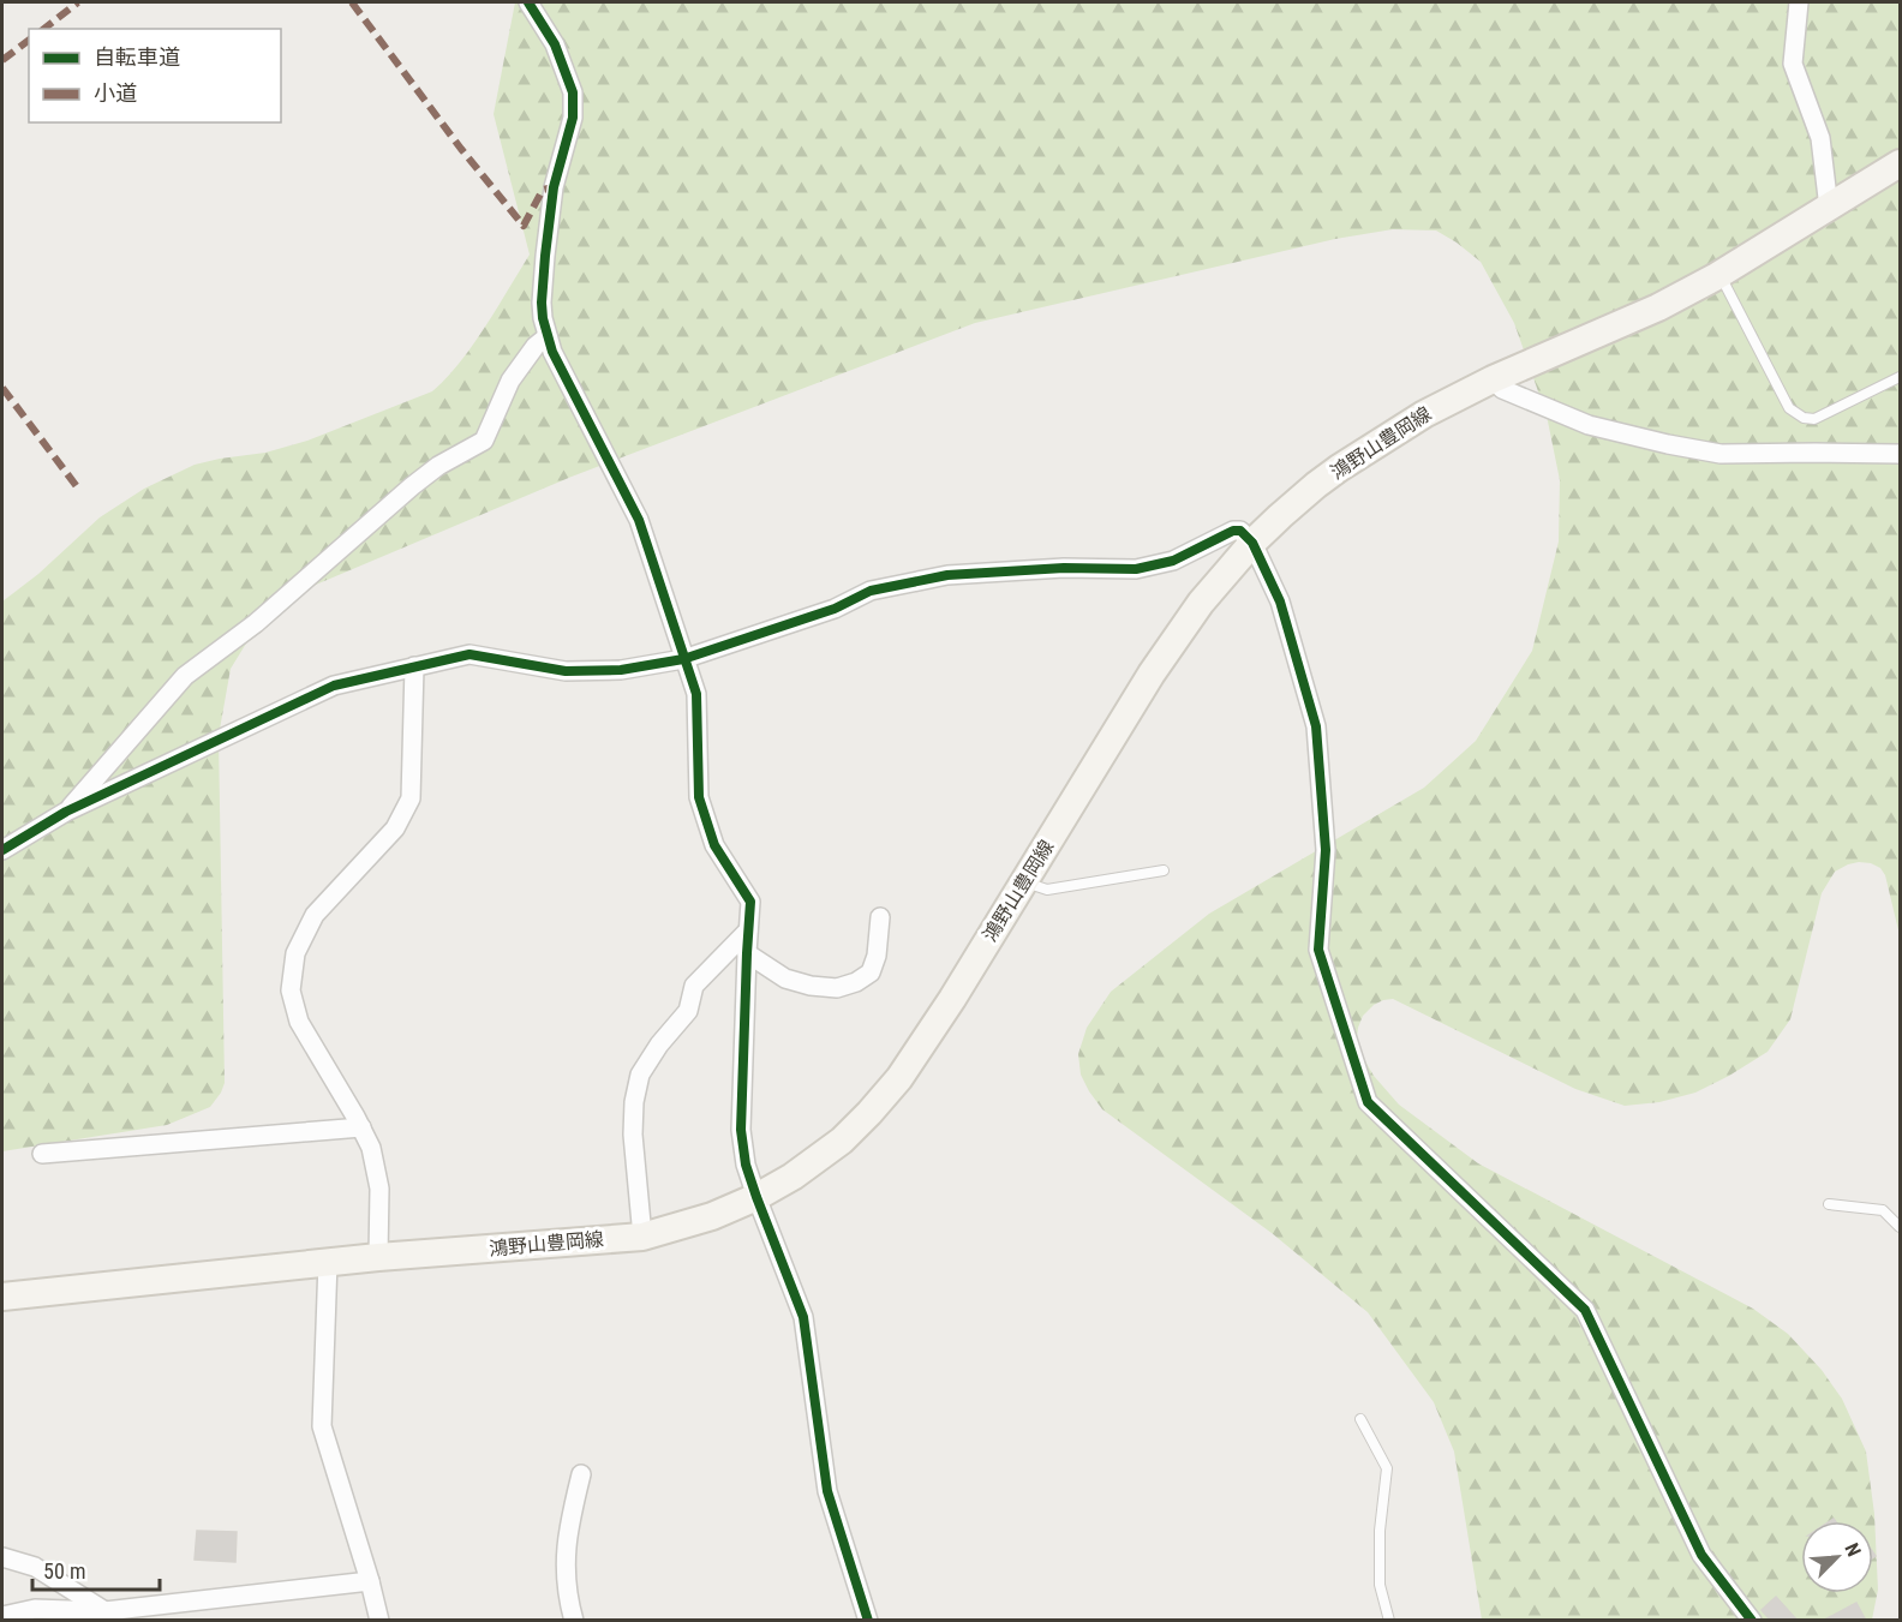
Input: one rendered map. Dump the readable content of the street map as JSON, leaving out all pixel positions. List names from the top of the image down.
{
  "streets": {
    "main road": ["鴻野山豊岡線"]
  },
  "legend": ["自転車道", "小道"],
  "scale_bar": "50 m",
  "north": "top right"
}
